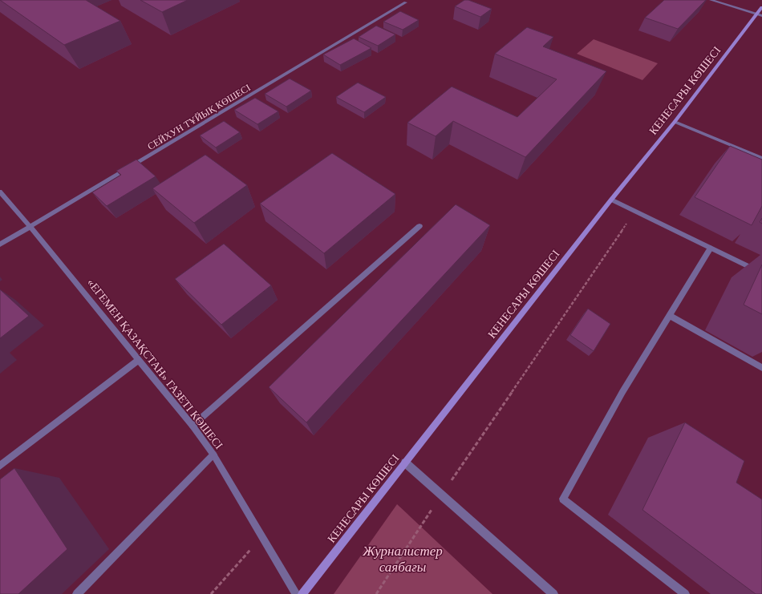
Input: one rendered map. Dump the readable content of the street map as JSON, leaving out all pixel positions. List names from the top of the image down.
{
  "streets": {
    "main road": ["КЕНЕСАРЫ КӨШЕСІ"],
    "street": ["СЕЙХУН ТҰЙЫҚ КӨШЕСІ", "«ЕГЕМЕН ҚАЗАҚСТАН» ГАЗЕТІ КӨШЕСІ"]
  },
  "crossings": [
    ["СЕЙХУН ТҰЙЫҚ КӨШЕСІ", "«ЕГЕМЕН ҚАЗАҚСТАН» ГАЗЕТІ КӨШЕСІ"]
  ],
  "parks": ["Журналистер саябағы"]
}
